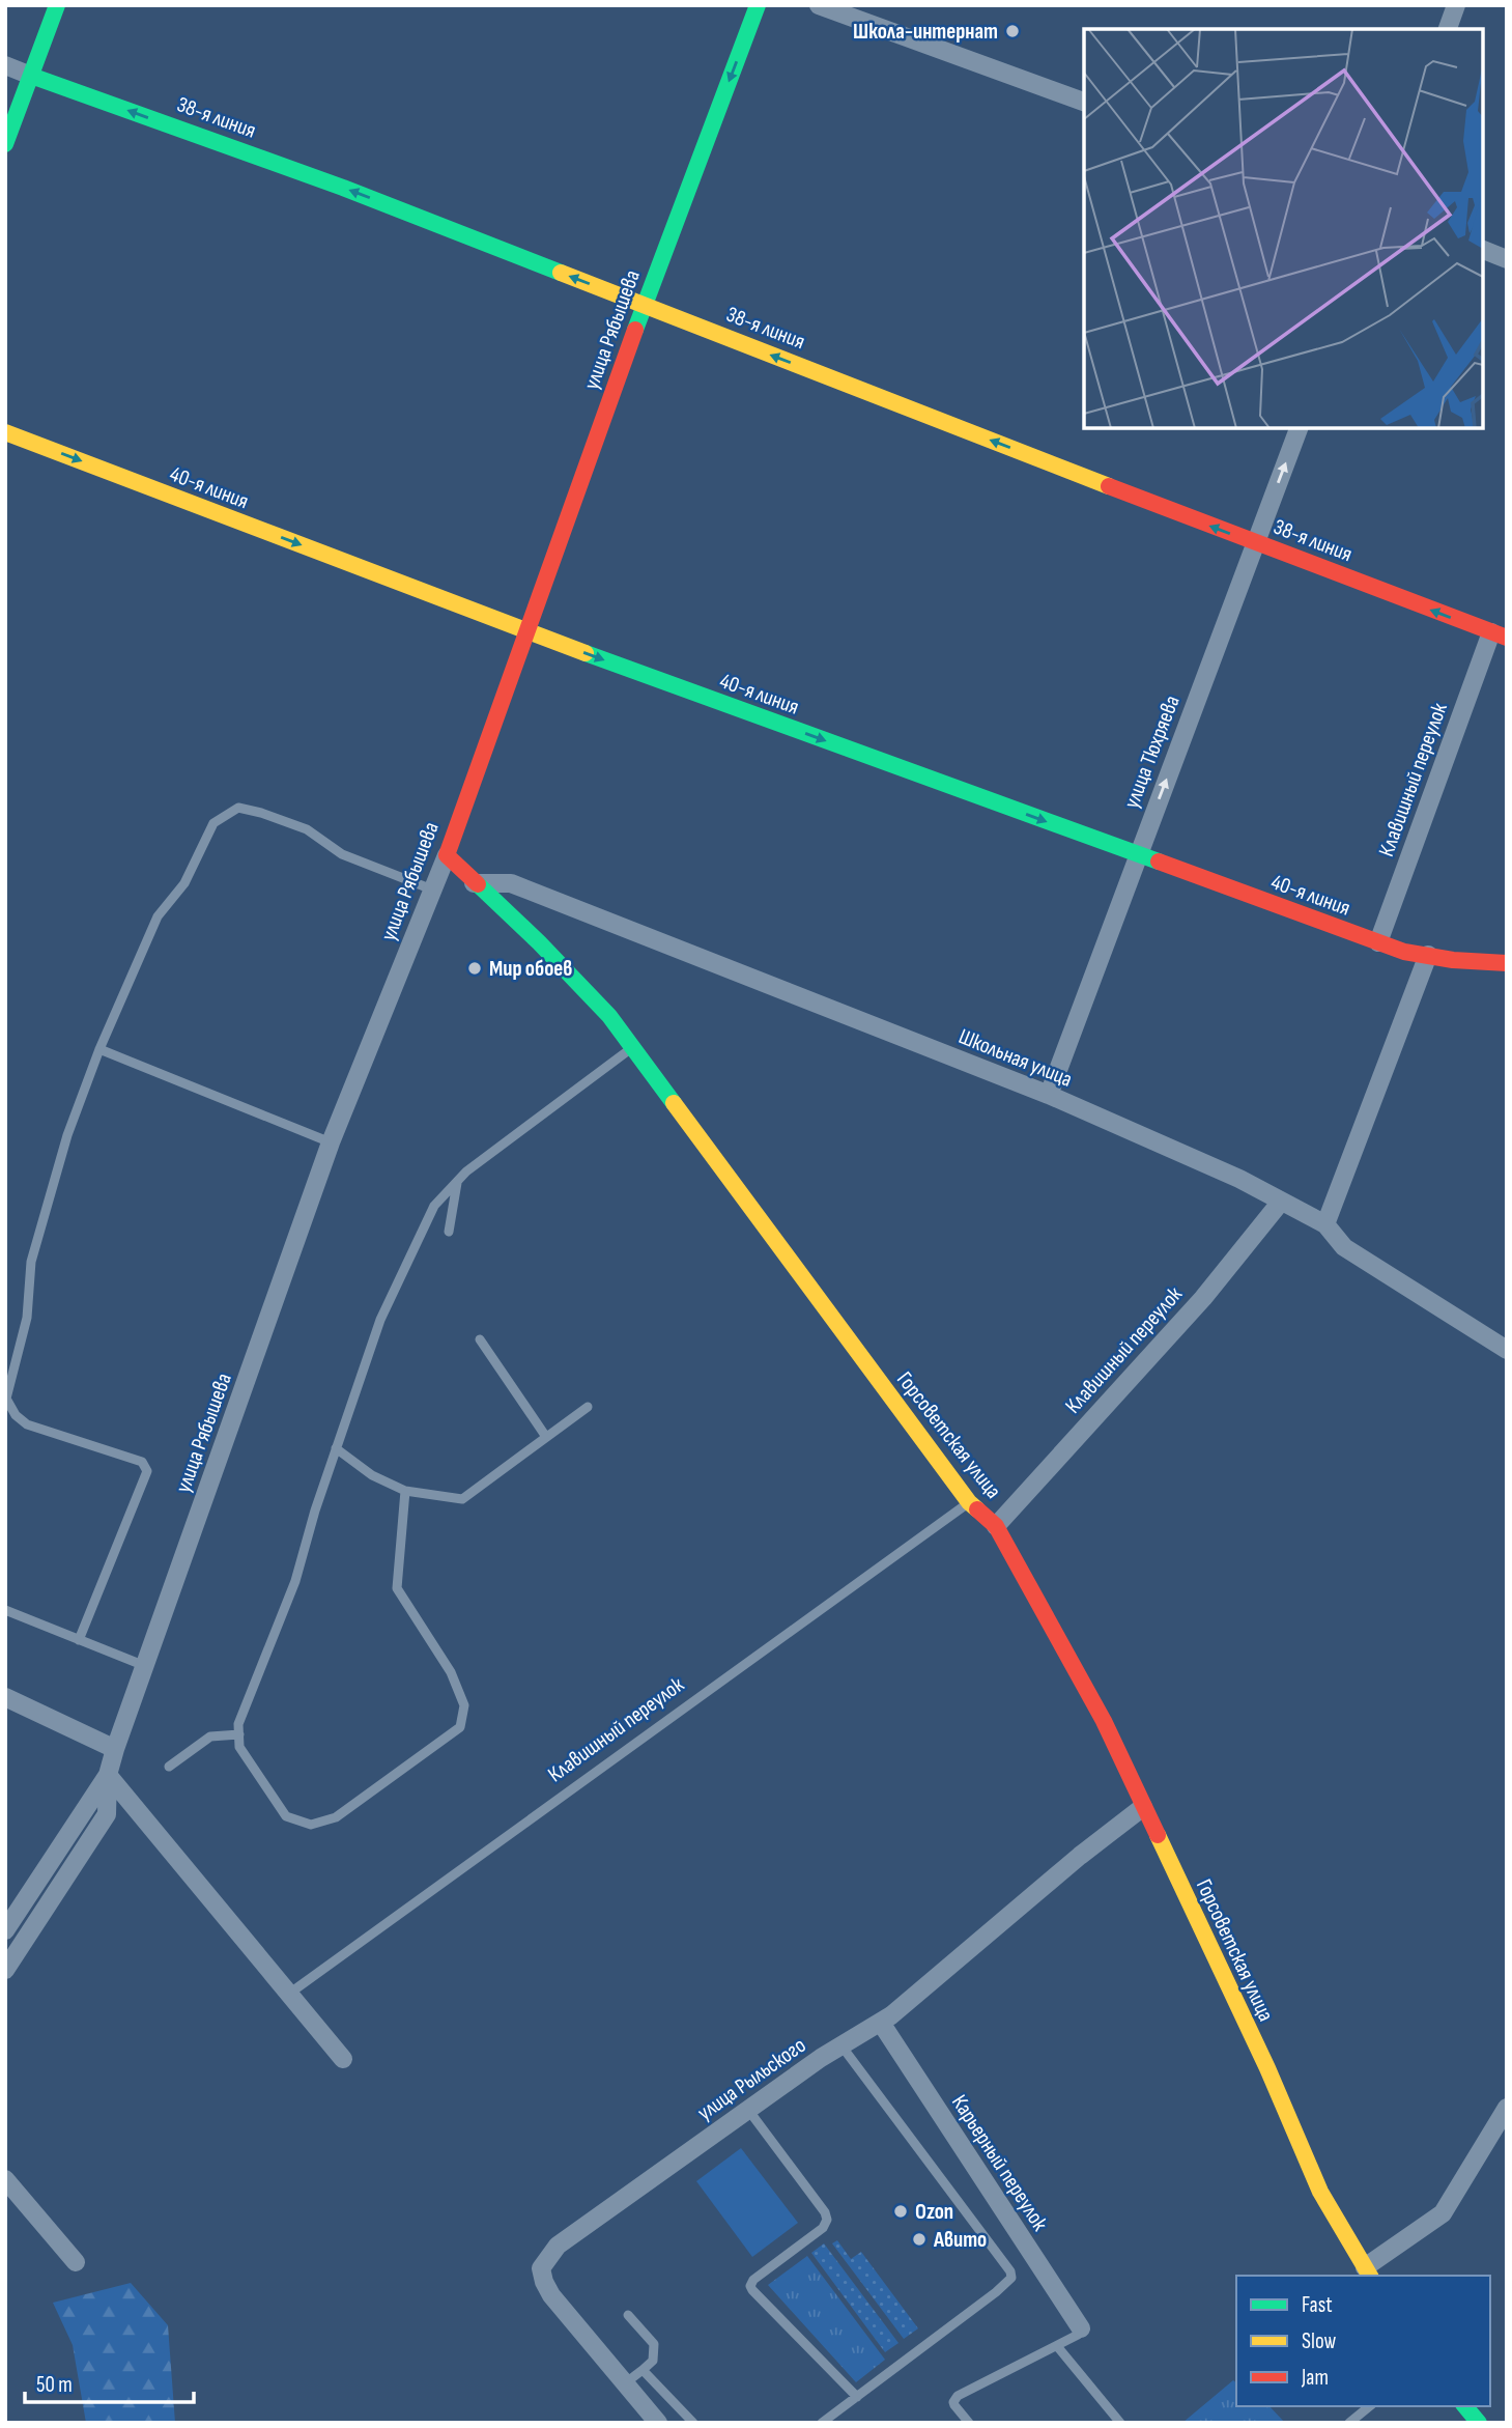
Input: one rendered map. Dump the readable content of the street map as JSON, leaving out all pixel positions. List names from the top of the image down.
{
  "streets": {
    "street": [
      "38-я линия",
      "улица Рябышева",
      "40-я линия",
      "улица Тюхряева",
      "Клавишный переулок",
      "Школьная улица",
      "Горсоветская улица",
      "улица Рыльского",
      "Карьерный переулок"
    ]
  },
  "crossings": [
    ["38-я линия", "улица Рябышева"],
    ["38-я линия", "улица Тюхряева"],
    ["38-я линия", "Клавишный переулок"],
    ["улица Рябышева", "40-я линия"],
    ["улица Рябышева", "Горсоветская улица"],
    ["40-я линия", "улица Тюхряева"],
    ["40-я линия", "Клавишный переулок"],
    ["улица Тюхряева", "Школьная улица"],
    ["Клавишный переулок", "Школьная улица"],
    ["Клавишный переулок", "Горсоветская улица"],
    ["Школьная улица", "Горсоветская улица"],
    ["Горсоветская улица", "улица Рыльского"],
    ["улица Рыльского", "Карьерный переулок"]
  ],
  "one_way": ["38-я линия", "40-я линия", "улица Тюхряева"],
  "places": [
    "Школа-интернат",
    "Мир обоев",
    "Ozon",
    "Авито"
  ],
  "legend": ["Fast", "Slow", "Jam"],
  "scale_bar": "50 m"
}
